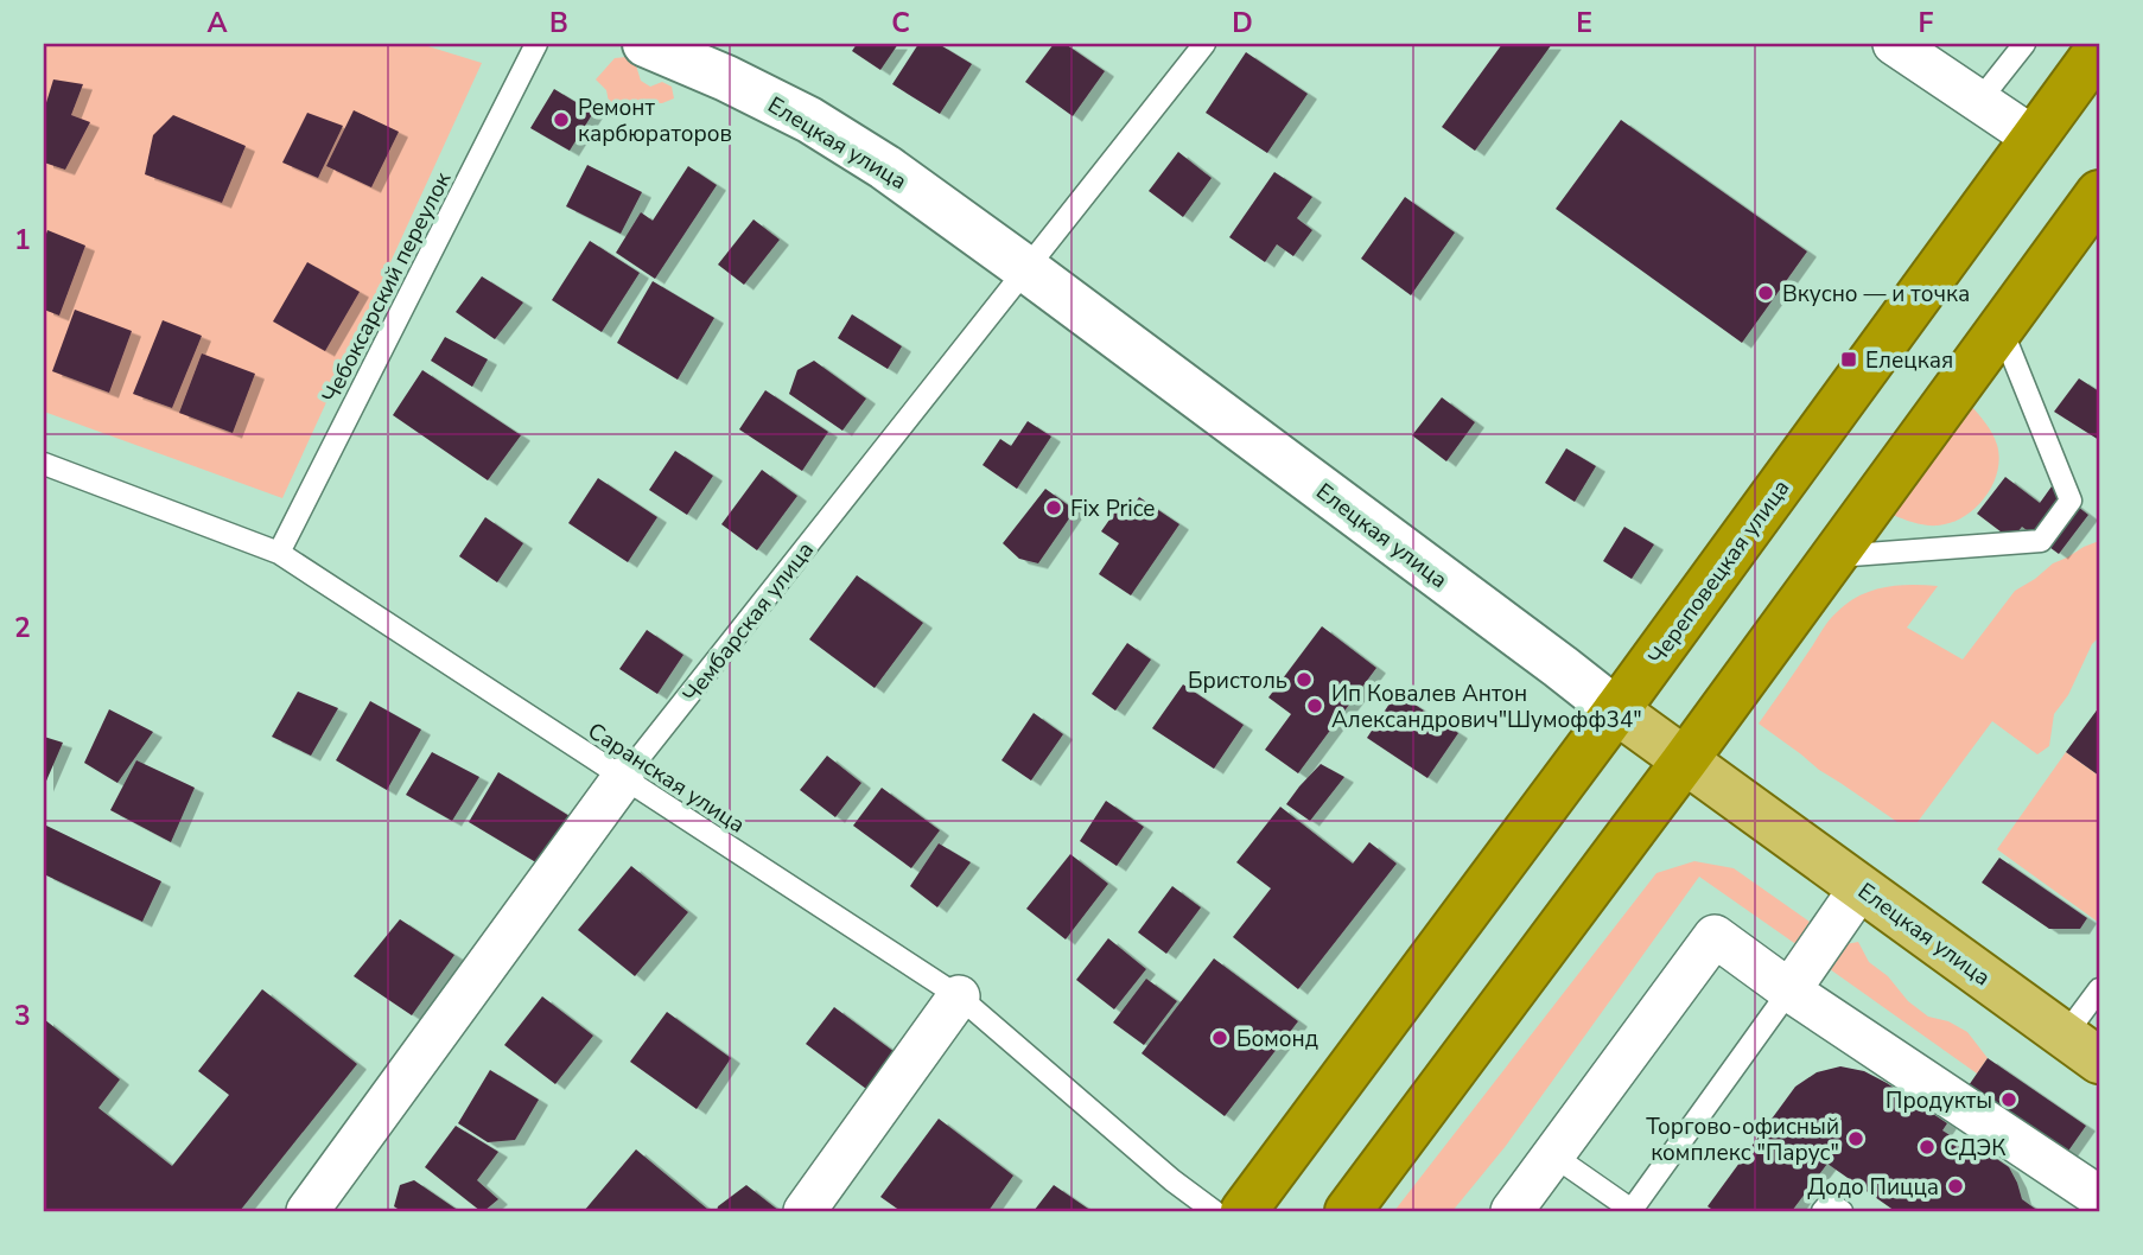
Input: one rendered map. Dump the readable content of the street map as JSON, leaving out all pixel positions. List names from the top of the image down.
{
  "streets": {
    "highway": ["Череповецкая улица"],
    "main road": ["Елецкая улица"],
    "street": ["Чембарская улица"],
    "lane": ["Чебоксарский переулок", "Саранская улица"]
  },
  "crossings": [
    ["Елецкая улица", "Череповецкая улица"],
    ["Елецкая улица", "Чембарская улица"],
    ["Чебоксарский переулок", "Саранская улица"],
    ["Чембарская улица", "Саранская улица"]
  ],
  "places": {
    "other": [
      "Ремонт карбюраторов",
      "Вкусно — и точка",
      "Fix Price",
      "Бристоль",
      "Ип Ковалев Антон Александрович\"Шумофф34\"",
      "Бомонд",
      "Продукты",
      "Торгово-офисный комплекс \"Парус\"",
      "СДЭК",
      "Додо Пицца"
    ],
    "transit": ["Елецкая"]
  },
  "grid": {
    "columns": [
      "A",
      "B",
      "C",
      "D",
      "E",
      "F"
    ],
    "rows": ["1", "2", "3"]
  }
}
